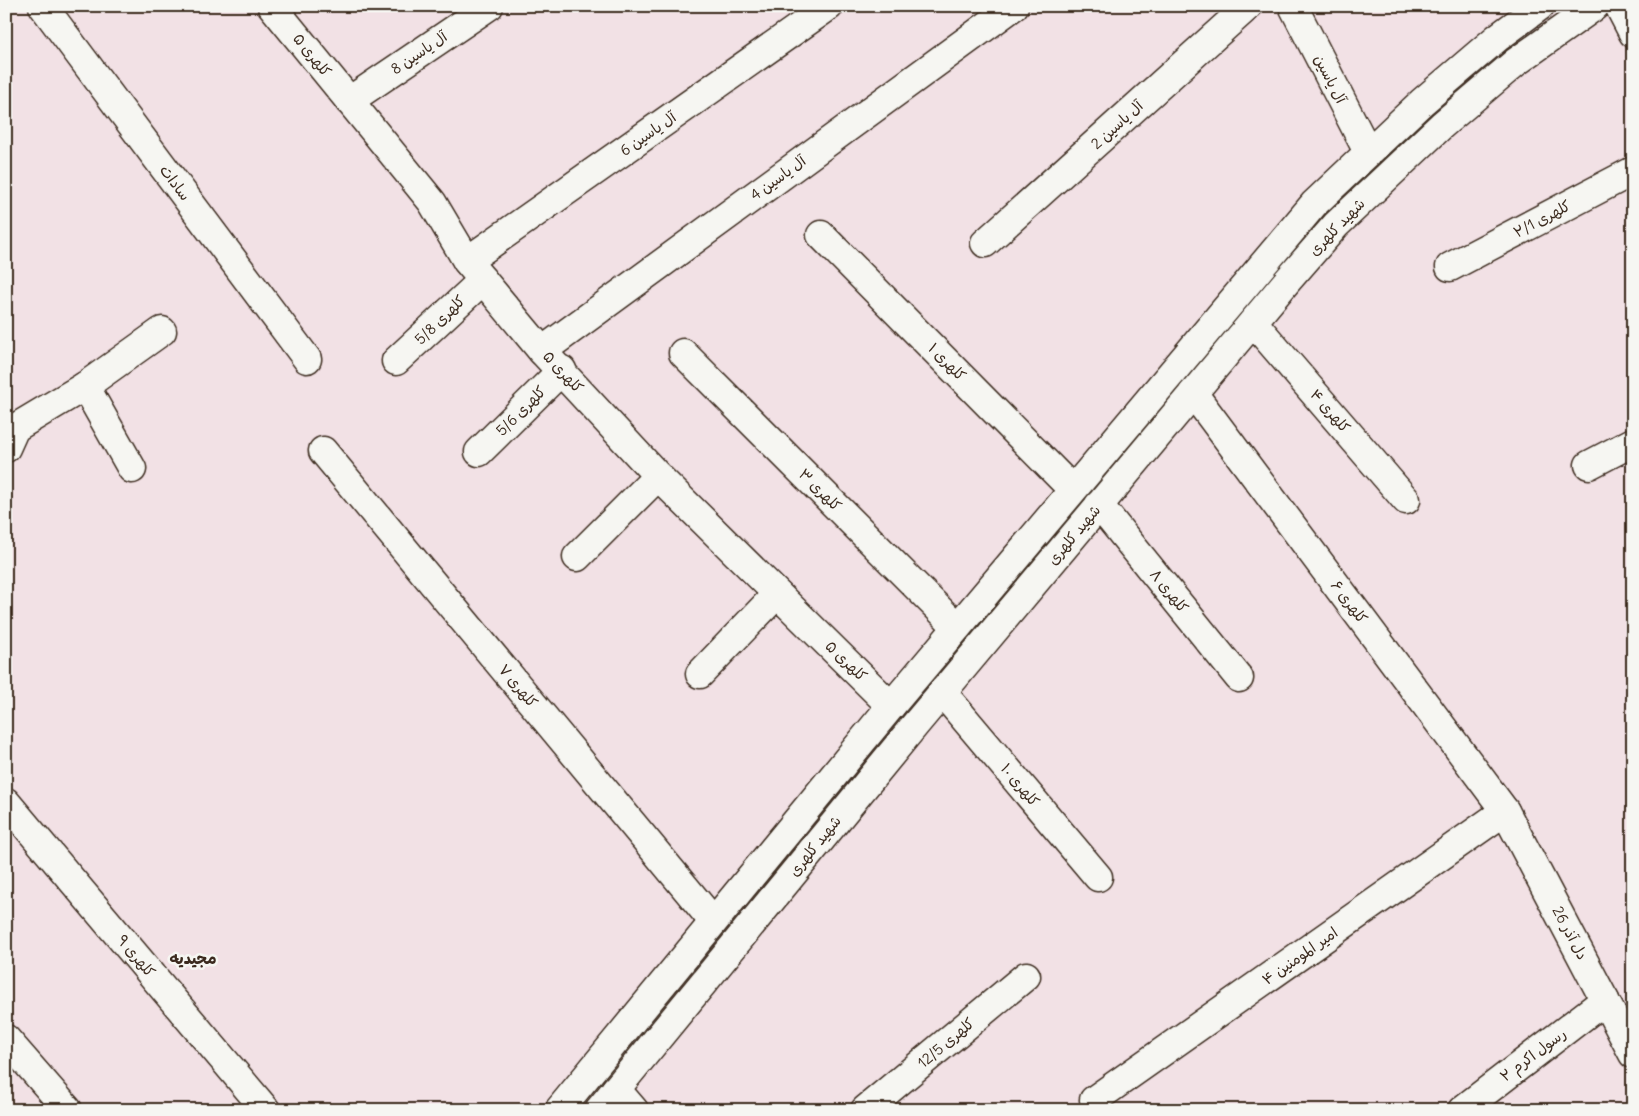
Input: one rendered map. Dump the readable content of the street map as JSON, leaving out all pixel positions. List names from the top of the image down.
{
  "streets": {
    "street": [
      "آل یاسین 8",
      "کلهری ۵",
      "آل یاسین",
      "آل یاسین 2",
      "آل یاسین 6",
      "آل یاسین 4",
      "سادات",
      "کلهری ۲/1",
      "شهید کلهری",
      "کلهری 5/8",
      "کلهری ۱",
      "کلهری 5/6",
      "کلهری ۴",
      "کلهری ۳",
      "کلهری ۸",
      "کلهری ۶",
      "کلهری ۷",
      "کلهری ۱۰",
      "دل آذر 26",
      "کلهری ۹",
      "امیر المومنین ۴",
      "کلهری 12/5",
      "رسول اکرم ۲"
    ]
  },
  "crossings": [
    ["آل یاسین 8", "کلهری ۵"],
    ["کلهری ۵", "آل یاسین 6"],
    ["کلهری ۵", "آل یاسین 4"],
    ["کلهری ۵", "شهید کلهری"],
    ["کلهری ۵", "کلهری 5/8"],
    ["کلهری ۵", "کلهری 5/6"],
    ["آل یاسین", "شهید کلهری"],
    ["آل یاسین 6", "کلهری 5/8"],
    ["شهید کلهری", "کلهری ۱"],
    ["شهید کلهری", "کلهری ۴"],
    ["شهید کلهری", "کلهری ۳"],
    ["شهید کلهری", "کلهری ۸"],
    ["شهید کلهری", "کلهری ۶"],
    ["شهید کلهری", "کلهری ۷"],
    ["شهید کلهری", "کلهری ۱۰"],
    ["کلهری ۶", "دل آذر 26"],
    ["کلهری ۶", "امیر المومنین ۴"],
    ["دل آذر 26", "امیر المومنین ۴"],
    ["دل آذر 26", "رسول اکرم ۲"]
  ],
  "districts": ["مجیدیه"]
}
